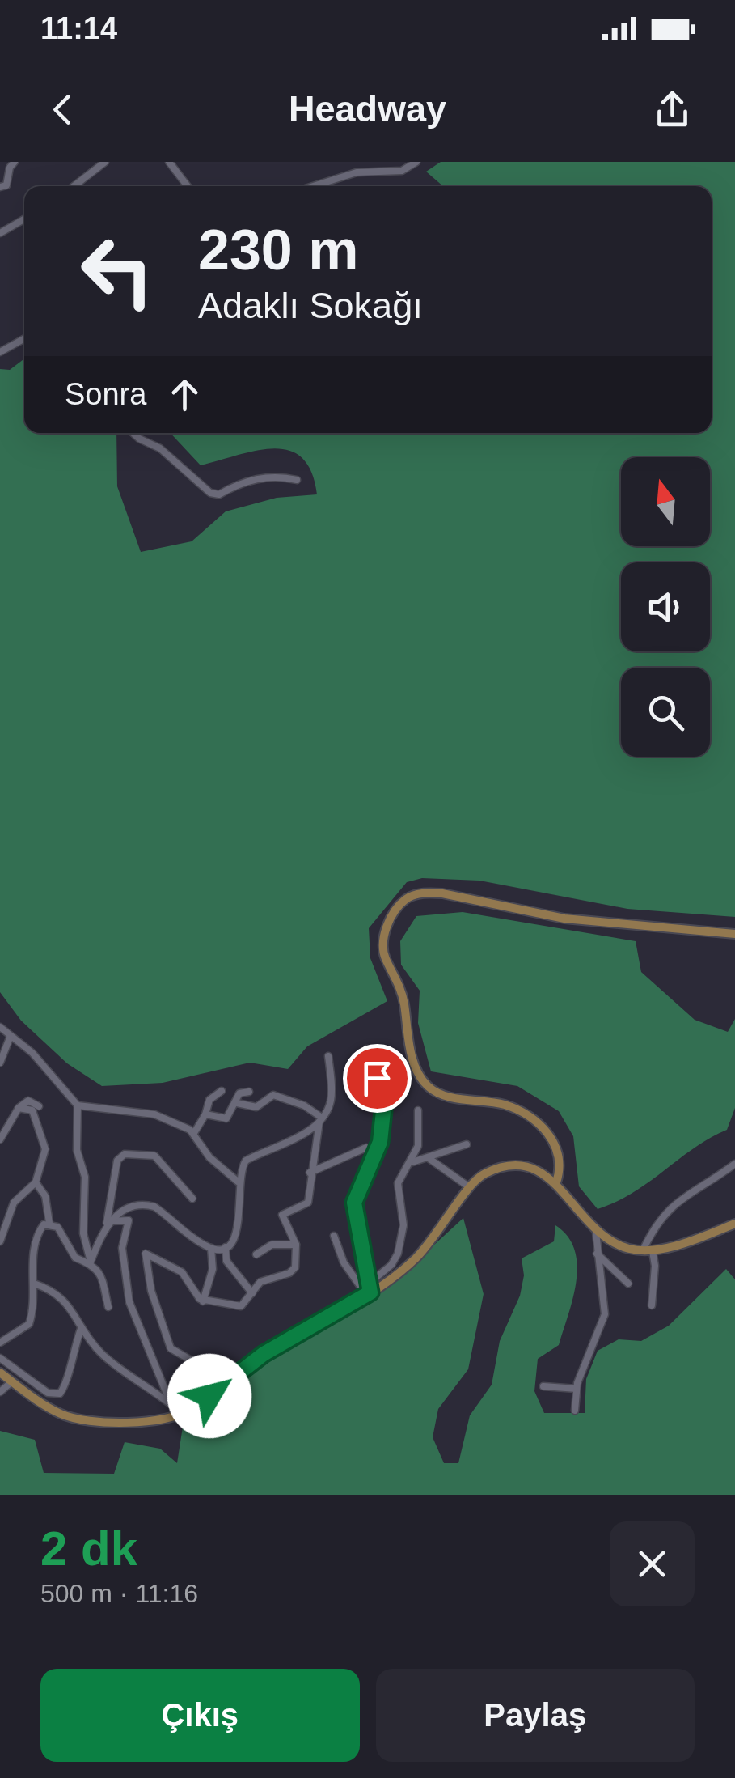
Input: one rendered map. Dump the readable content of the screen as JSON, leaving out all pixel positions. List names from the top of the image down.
{
  "north": "top",
  "page": {
    "status": "11:14",
    "header": "Headway",
    "turn": ["230 m", "Adaklı Sokağı"],
    "then": "Sonra",
    "heading": ["2 dk", "500 m · 11:16"],
    "buttons": ["Çıkış", "Paylaş"]
  }
}
